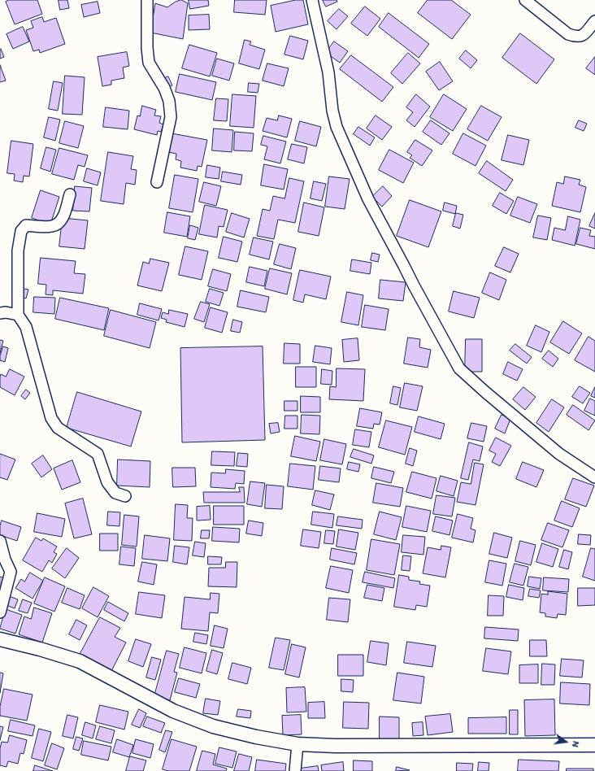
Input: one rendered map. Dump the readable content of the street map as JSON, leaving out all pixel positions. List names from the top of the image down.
{
  "north": "right"
}
